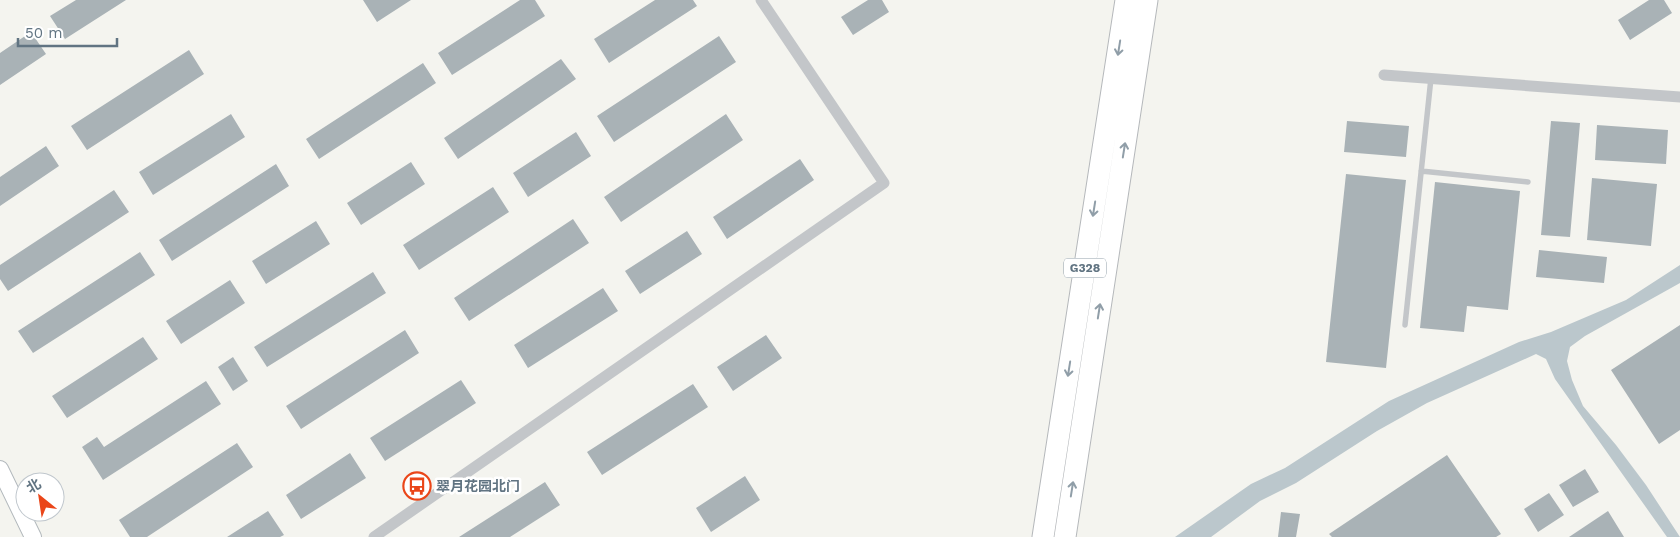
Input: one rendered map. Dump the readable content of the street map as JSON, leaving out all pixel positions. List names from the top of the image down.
{
  "streets": {
    "highway": ["G328"]
  },
  "places": {
    "bus stop": ["翠月花园北门"]
  },
  "scale_bar": "50 m",
  "north": "top left"
}
